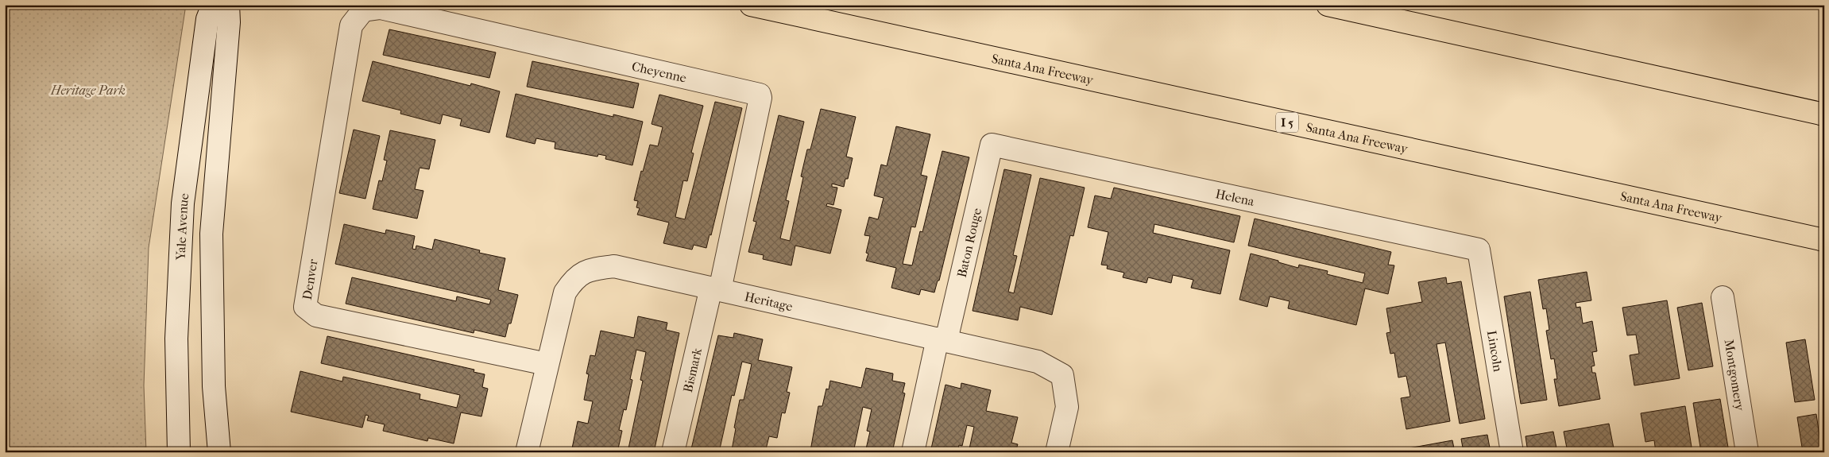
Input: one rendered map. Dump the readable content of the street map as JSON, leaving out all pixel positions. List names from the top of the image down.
{
  "streets": {
    "highway": ["Santa Ana Freeway", "I 5"],
    "street": [
      "Cheyenne",
      "Helena",
      "Yale Avenue",
      "Baton Rouge",
      "Denver",
      "Heritage",
      "Lincoln",
      "Bismark",
      "Montgomery"
    ]
  },
  "crossings": [
    ["Cheyenne", "Denver"],
    ["Cheyenne", "Heritage"],
    ["Cheyenne", "Bismark"],
    ["Helena", "Baton Rouge"],
    ["Helena", "Lincoln"],
    ["Baton Rouge", "Heritage"],
    ["Denver", "Heritage"],
    ["Heritage", "Bismark"]
  ],
  "parks": ["Heritage Park"]
}
